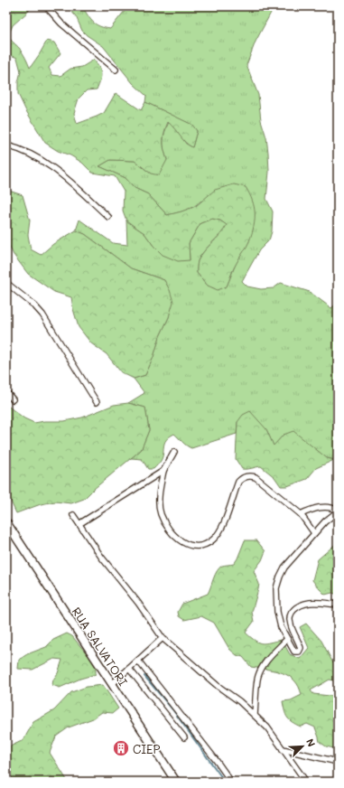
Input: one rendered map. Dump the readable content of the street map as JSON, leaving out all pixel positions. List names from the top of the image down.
{
  "streets": {
    "street": ["RUA SALVATORI"]
  },
  "places": {
    "building": ["CIEP"]
  },
  "north": "top right"
}
